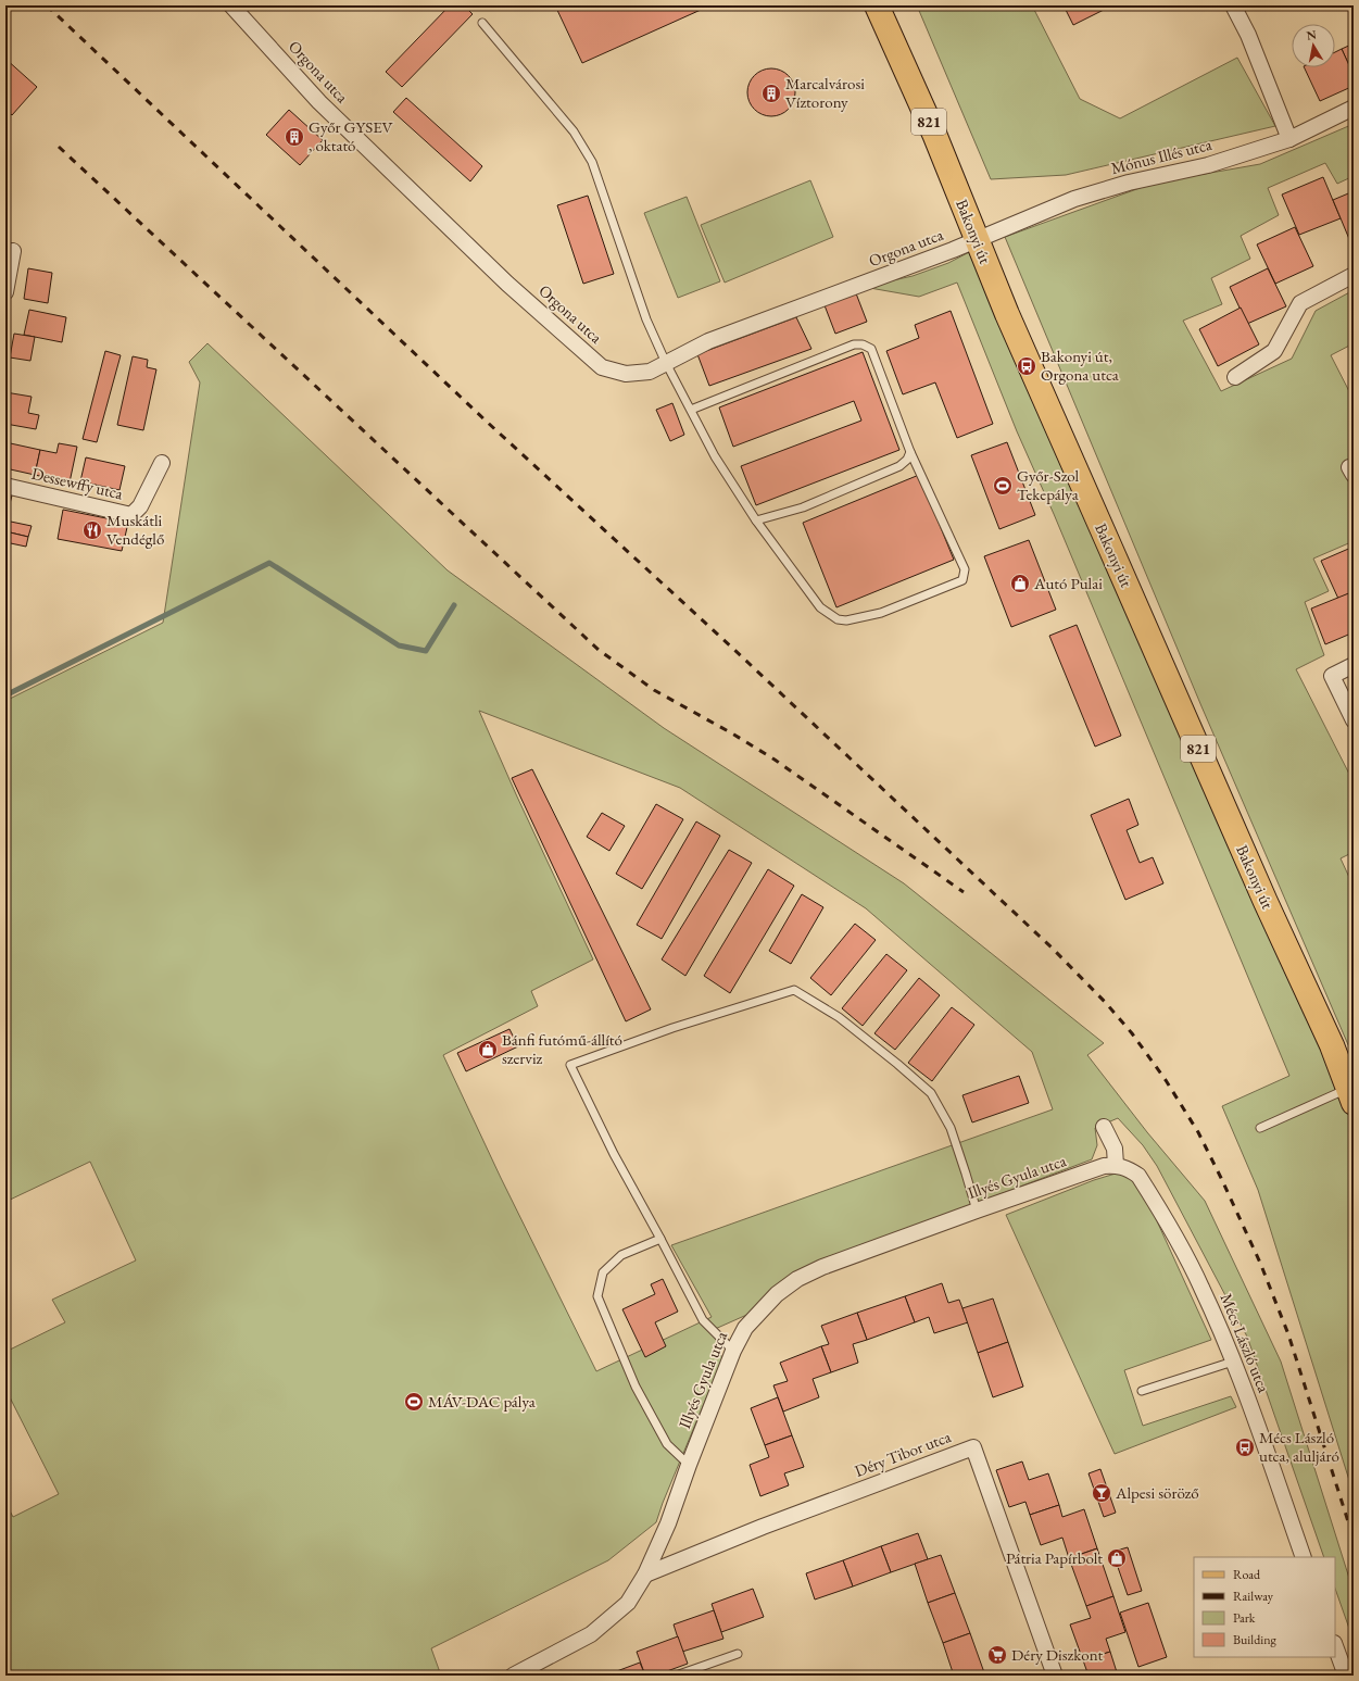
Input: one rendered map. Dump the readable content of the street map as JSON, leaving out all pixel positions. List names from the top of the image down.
{
  "streets": {
    "main road": ["821", "Bakonyi út"],
    "street": [
      "Orgona utca",
      "Mónus Illés utca",
      "Dessewffy utca",
      "Illyés Gyula utca",
      "Mécs László utca",
      "Déry Tibor utca"
    ]
  },
  "crossings": [
    ["Orgona utca", "Mónus Illés utca"],
    ["Orgona utca", "Bakonyi út"],
    ["Mónus Illés utca", "Bakonyi út"],
    ["Illyés Gyula utca", "Mécs László utca"],
    ["Illyés Gyula utca", "Déry Tibor utca"]
  ],
  "places": {
    "building": ["Marcalvárosi Víztorony", "Győr GYSEV , oktató"],
    "bus stop": ["Bakonyi út, Orgona utca", "Mécs László utca, aluljáró"],
    "sports": ["Győr-Szol Tekepálya", "MÁV-DAC pálya"],
    "restaurant": ["Muskátli Vendéglő"],
    "shop": ["Autó Pulai", "Bánfi futómű-állító szerviz", "Pátria Papírbolt"],
    "bar": ["Alpesi söröző"],
    "supermarket": ["Déry Diszkont"]
  },
  "legend": [
    "Road",
    "Railway",
    "Park",
    "Building"
  ],
  "north": "top"
}
